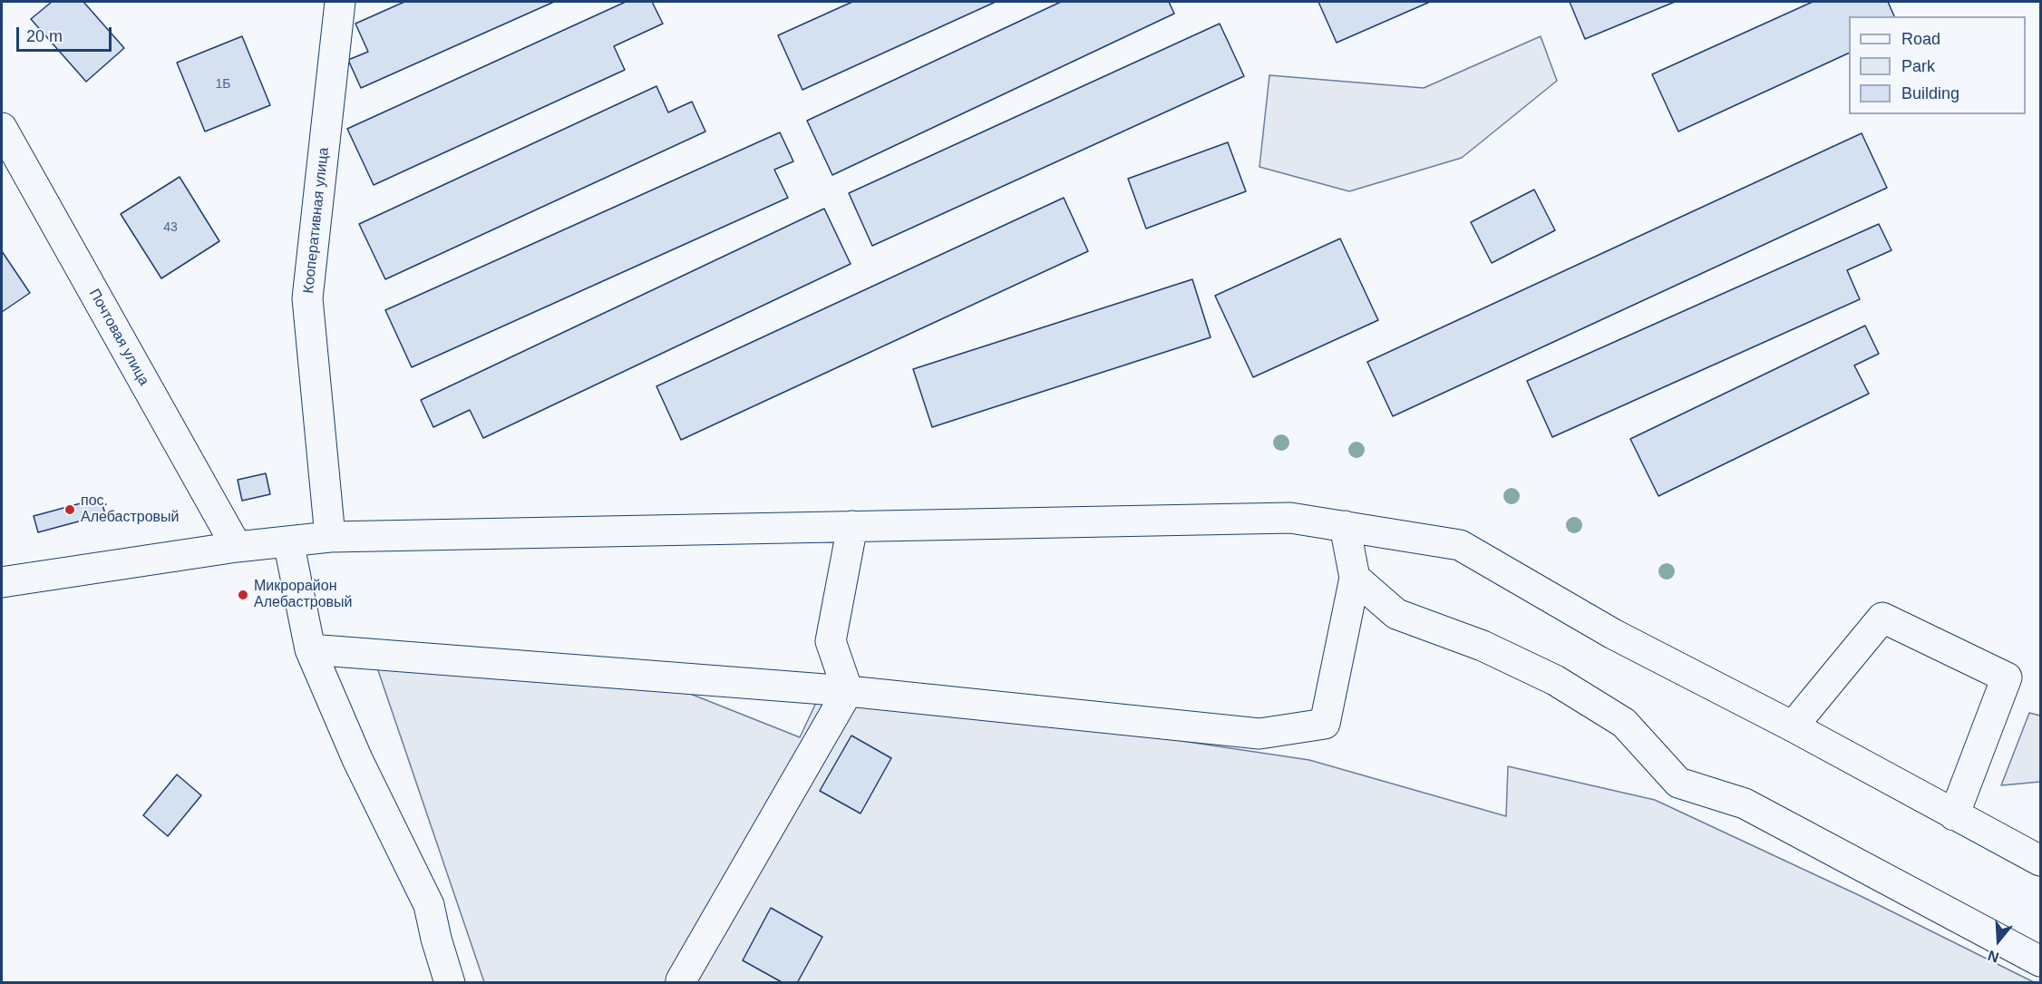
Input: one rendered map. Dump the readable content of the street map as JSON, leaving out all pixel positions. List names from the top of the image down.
{
  "streets": {
    "street": ["Кооперативная улица", "Почтовая улица"]
  },
  "places": ["пос. Алебастровый", "Микрорайон Алебастровый"],
  "house_numbers": ["1Б", "43"],
  "legend": ["Road", "Park", "Building"],
  "scale_bar": "20 m",
  "north": "bottom"
}
